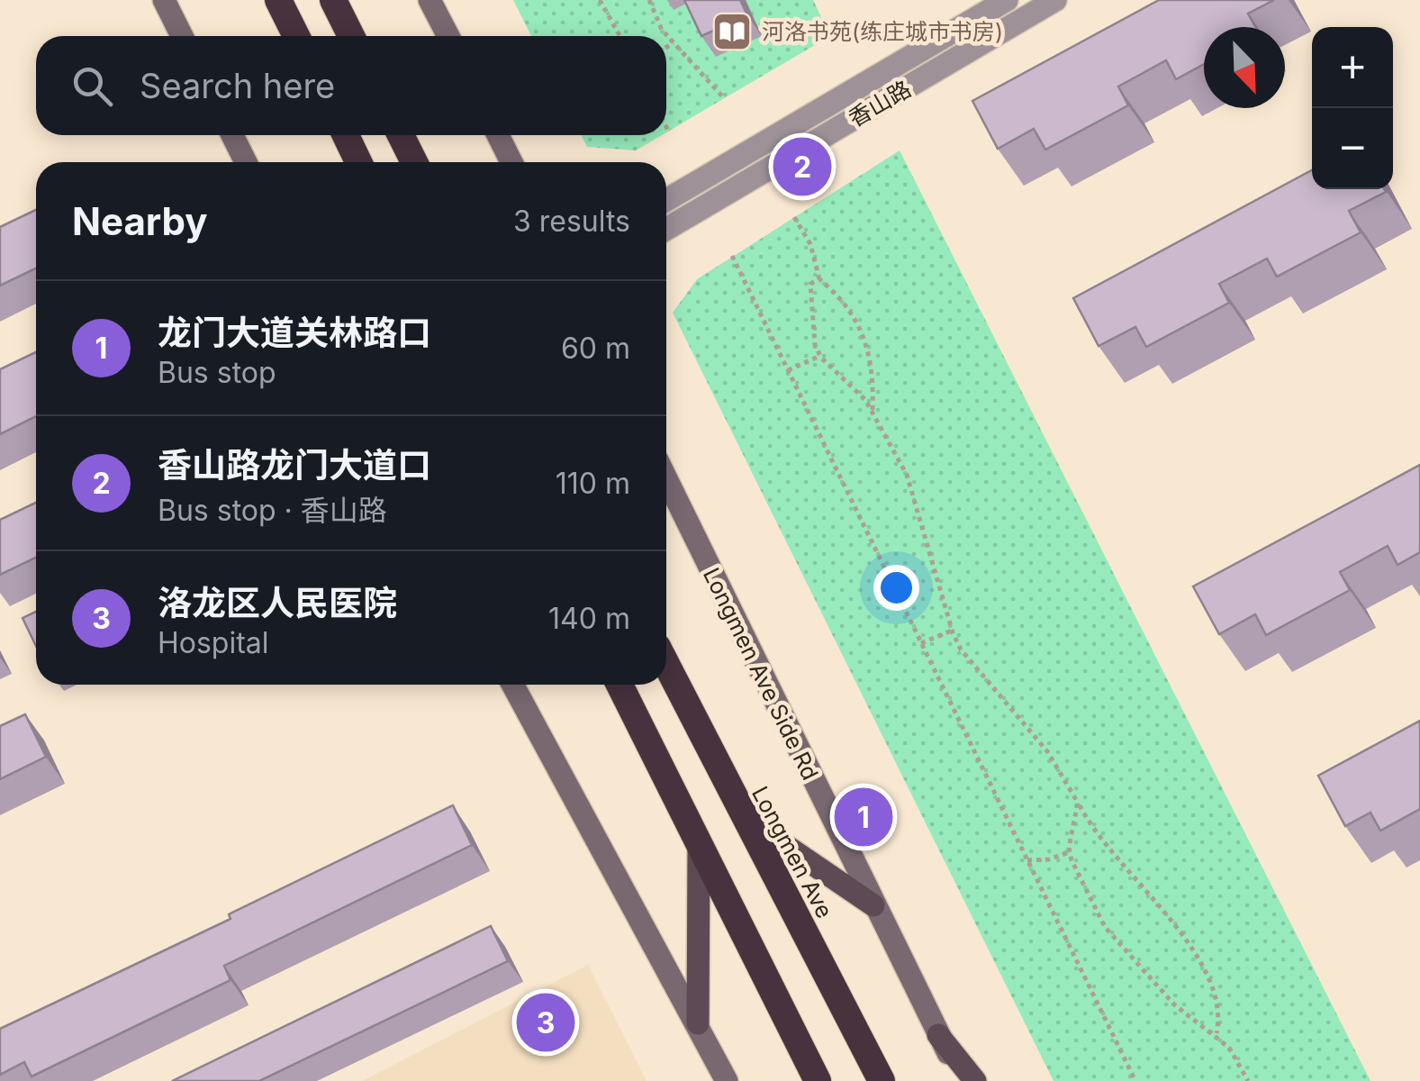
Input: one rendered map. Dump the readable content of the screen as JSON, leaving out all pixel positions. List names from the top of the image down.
{
  "streets": {
    "highway": ["Longmen Ave"],
    "main road": ["Longmen Ave Side Rd"],
    "street": ["香山路"]
  },
  "places": {
    "library": ["河洛书苑(练庄城市书房)"]
  },
  "north": "bottom right",
  "page": {
    "map_buttons": ["+", "−"],
    "search": "Search here",
    "pins": ["2", "1", "3"],
    "heading": ["Nearby", "3 results"],
    "list": [
      {
        "mark": "1",
        "name": "龙门大道关林路口",
        "note": "Bus stop",
        "value": "60 m"
      },
      {
        "mark": "2",
        "name": "香山路龙门大道口",
        "note": "Bus stop · 香山路",
        "value": "110 m"
      },
      {
        "mark": "3",
        "name": "洛龙区人民医院",
        "note": "Hospital",
        "value": "140 m"
      }
    ]
  }
}
